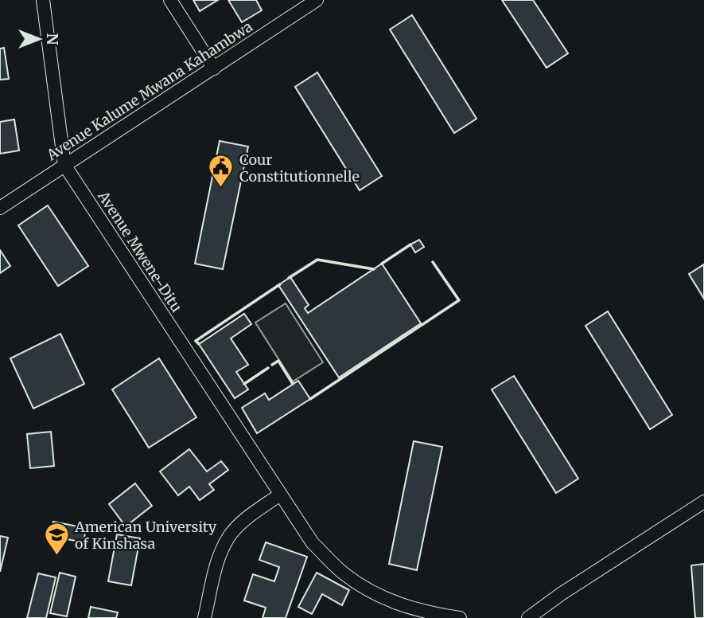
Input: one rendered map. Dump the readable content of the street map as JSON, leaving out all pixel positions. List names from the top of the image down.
{
  "streets": {
    "street": ["Avenue Kalume Mwana Kahambwa", "Avenue Mwene-Ditu"]
  },
  "crossings": [
    ["Avenue Kalume Mwana Kahambwa", "Avenue Mwene-Ditu"]
  ],
  "places": {
    "public building": ["Cour Constitutionnelle"],
    "school or university": ["American University of Kinshasa"]
  },
  "north": "right"
}
